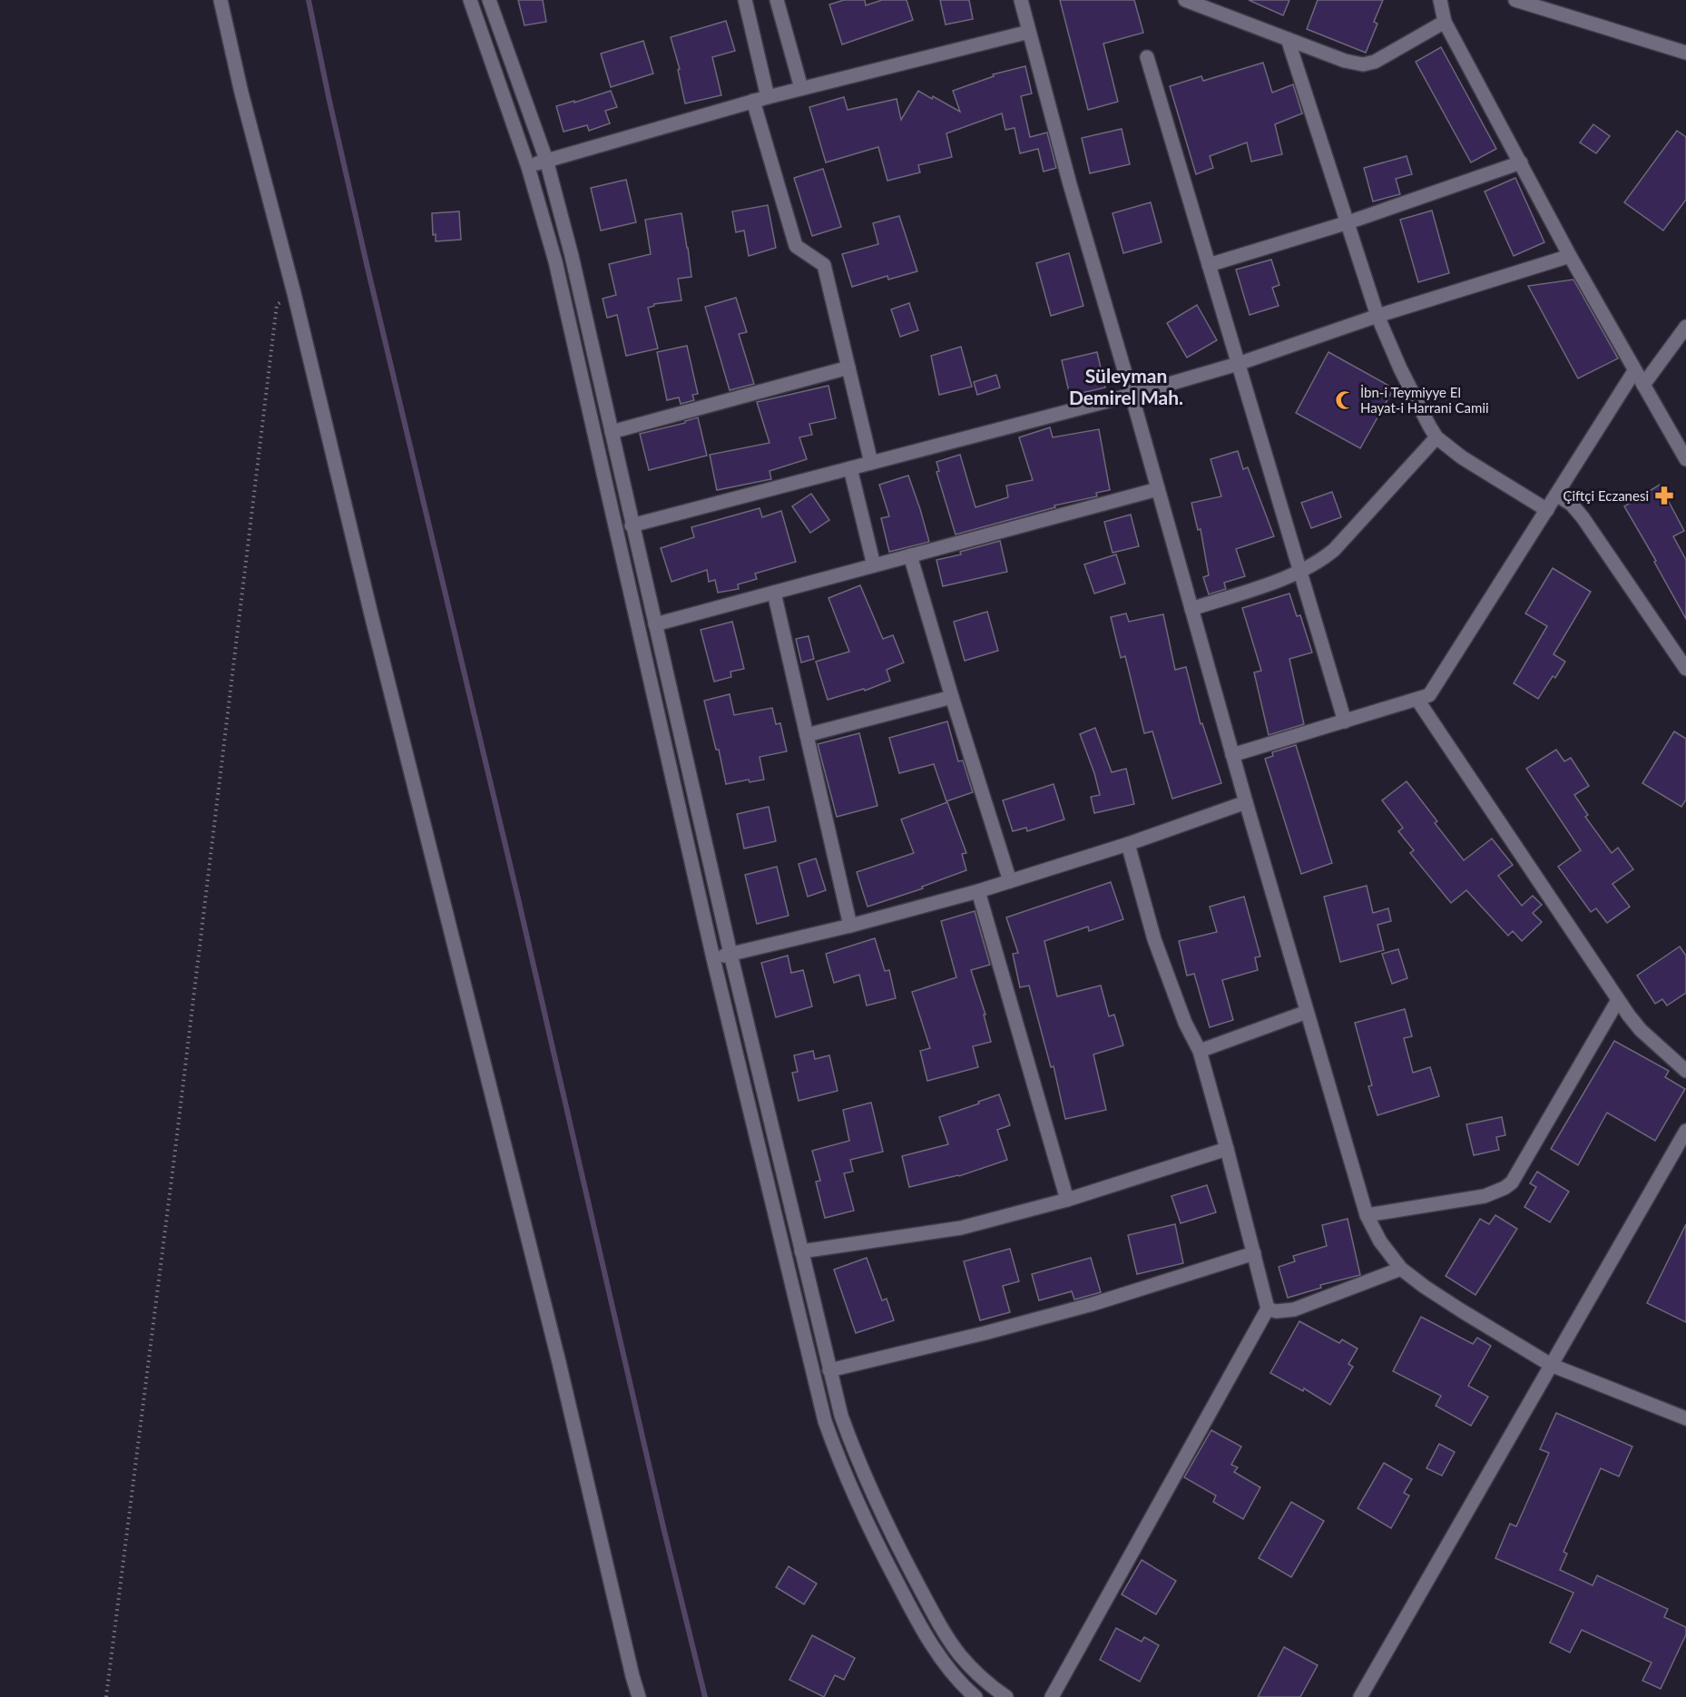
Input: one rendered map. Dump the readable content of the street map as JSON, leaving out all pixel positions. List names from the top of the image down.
{
  "districts": ["Süleyman Demirel Mah."],
  "places": {
    "mosque": ["İbn-i Teymiyye El Hayat-i Harrani Camii"],
    "pharmacy": ["Çiftçi Eczanesi"]
  }
}
